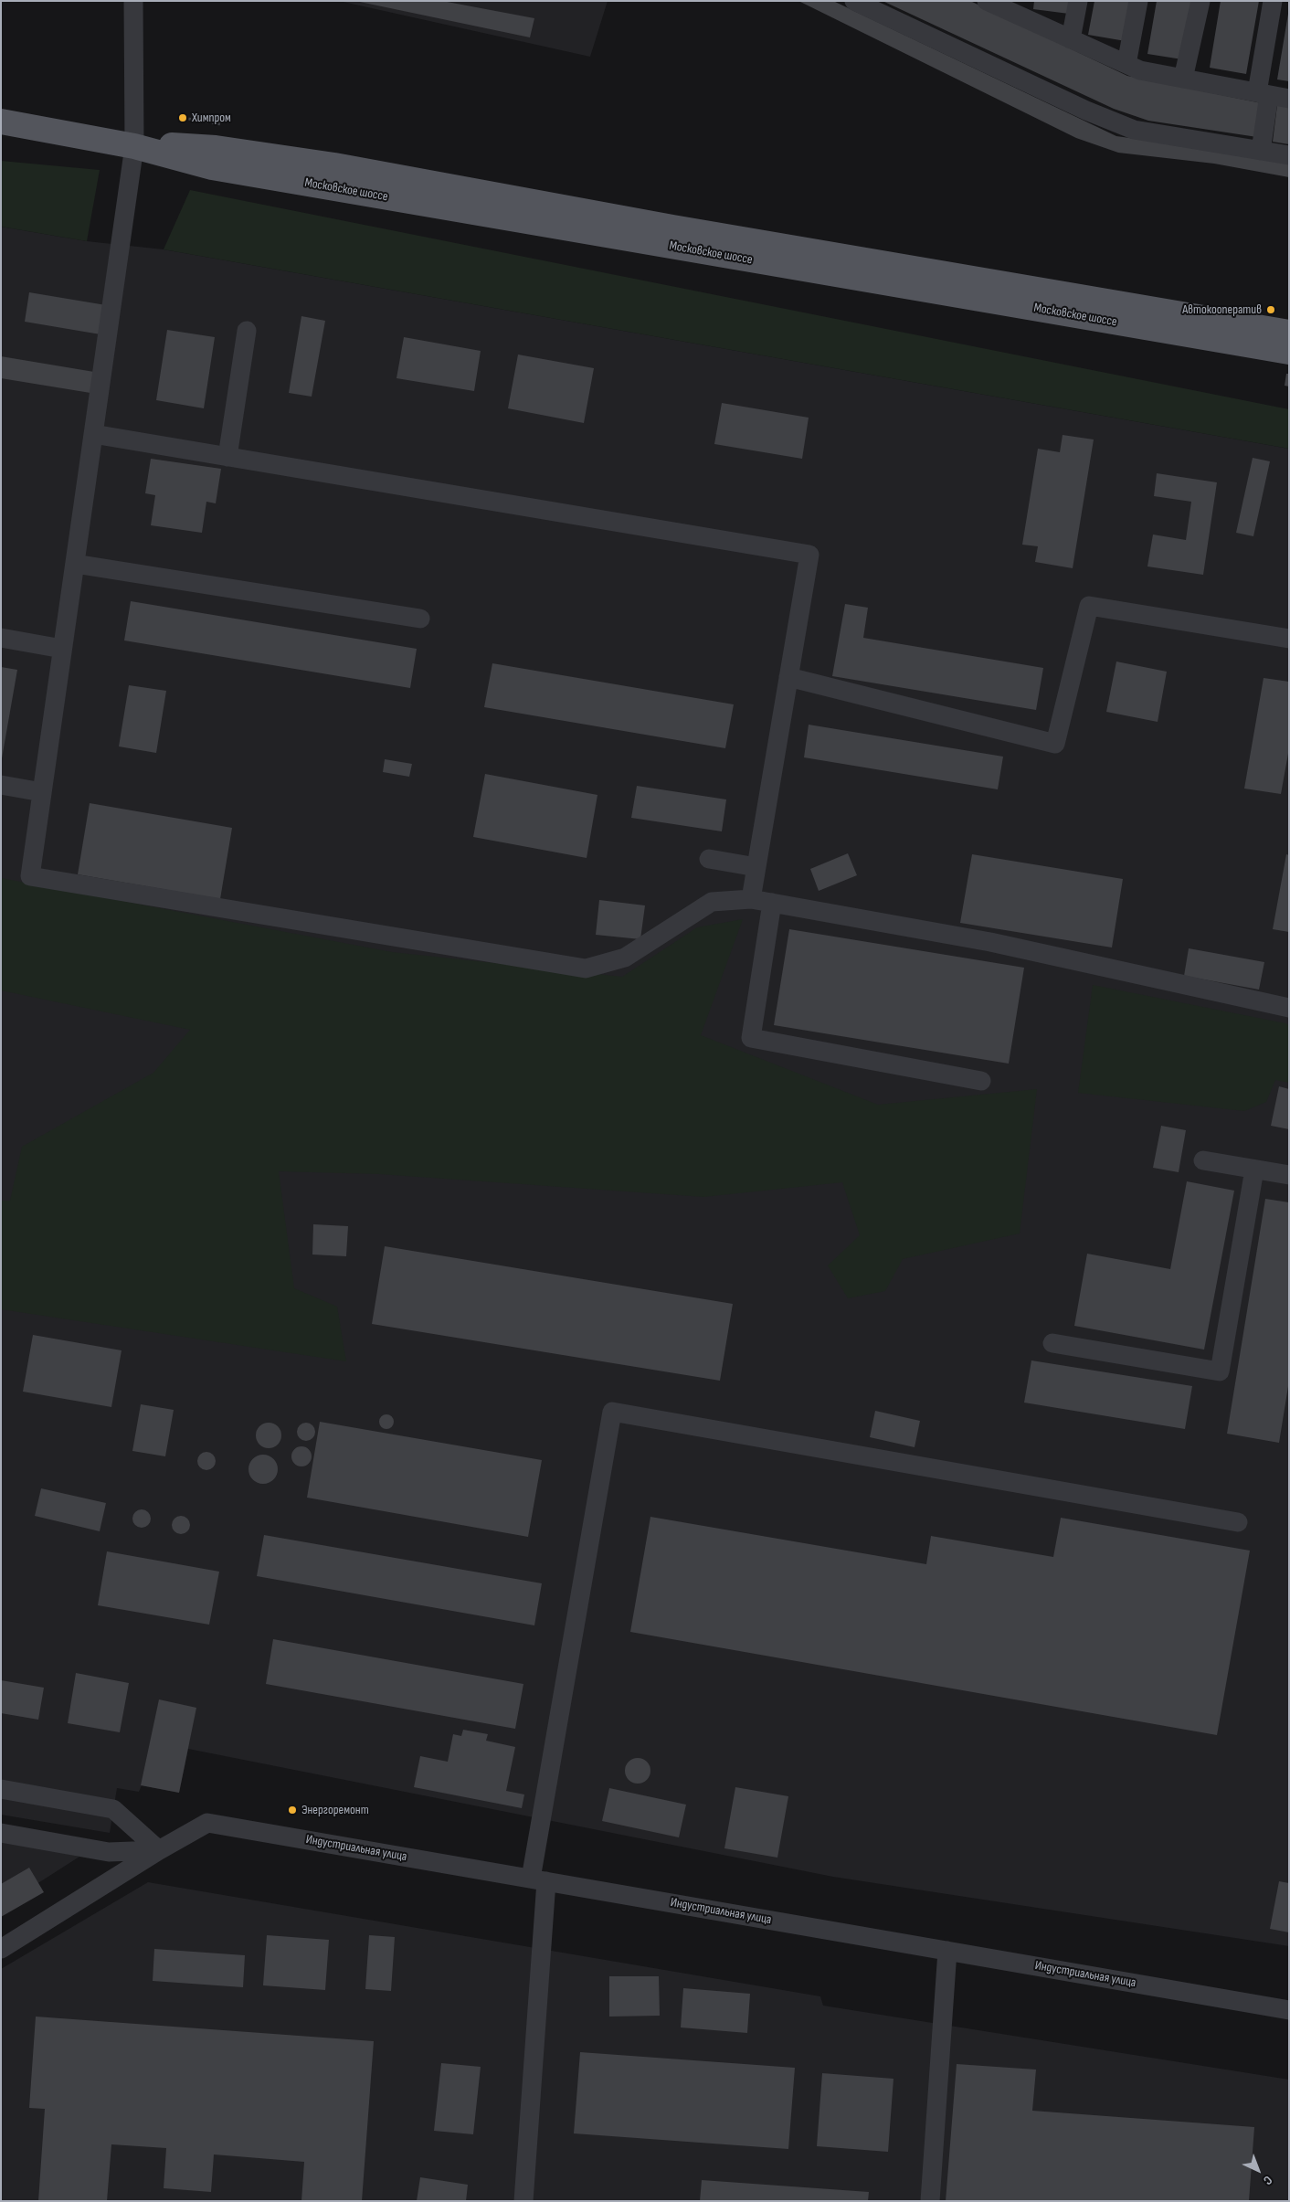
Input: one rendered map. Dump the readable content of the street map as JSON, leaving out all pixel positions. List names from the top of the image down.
{
  "streets": {
    "main road": ["Московское шоссе"],
    "street": ["Индустриальная улица"]
  },
  "places": ["Химпром", "Автокооператив", "Энергоремонт"],
  "north": "bottom right"
}
